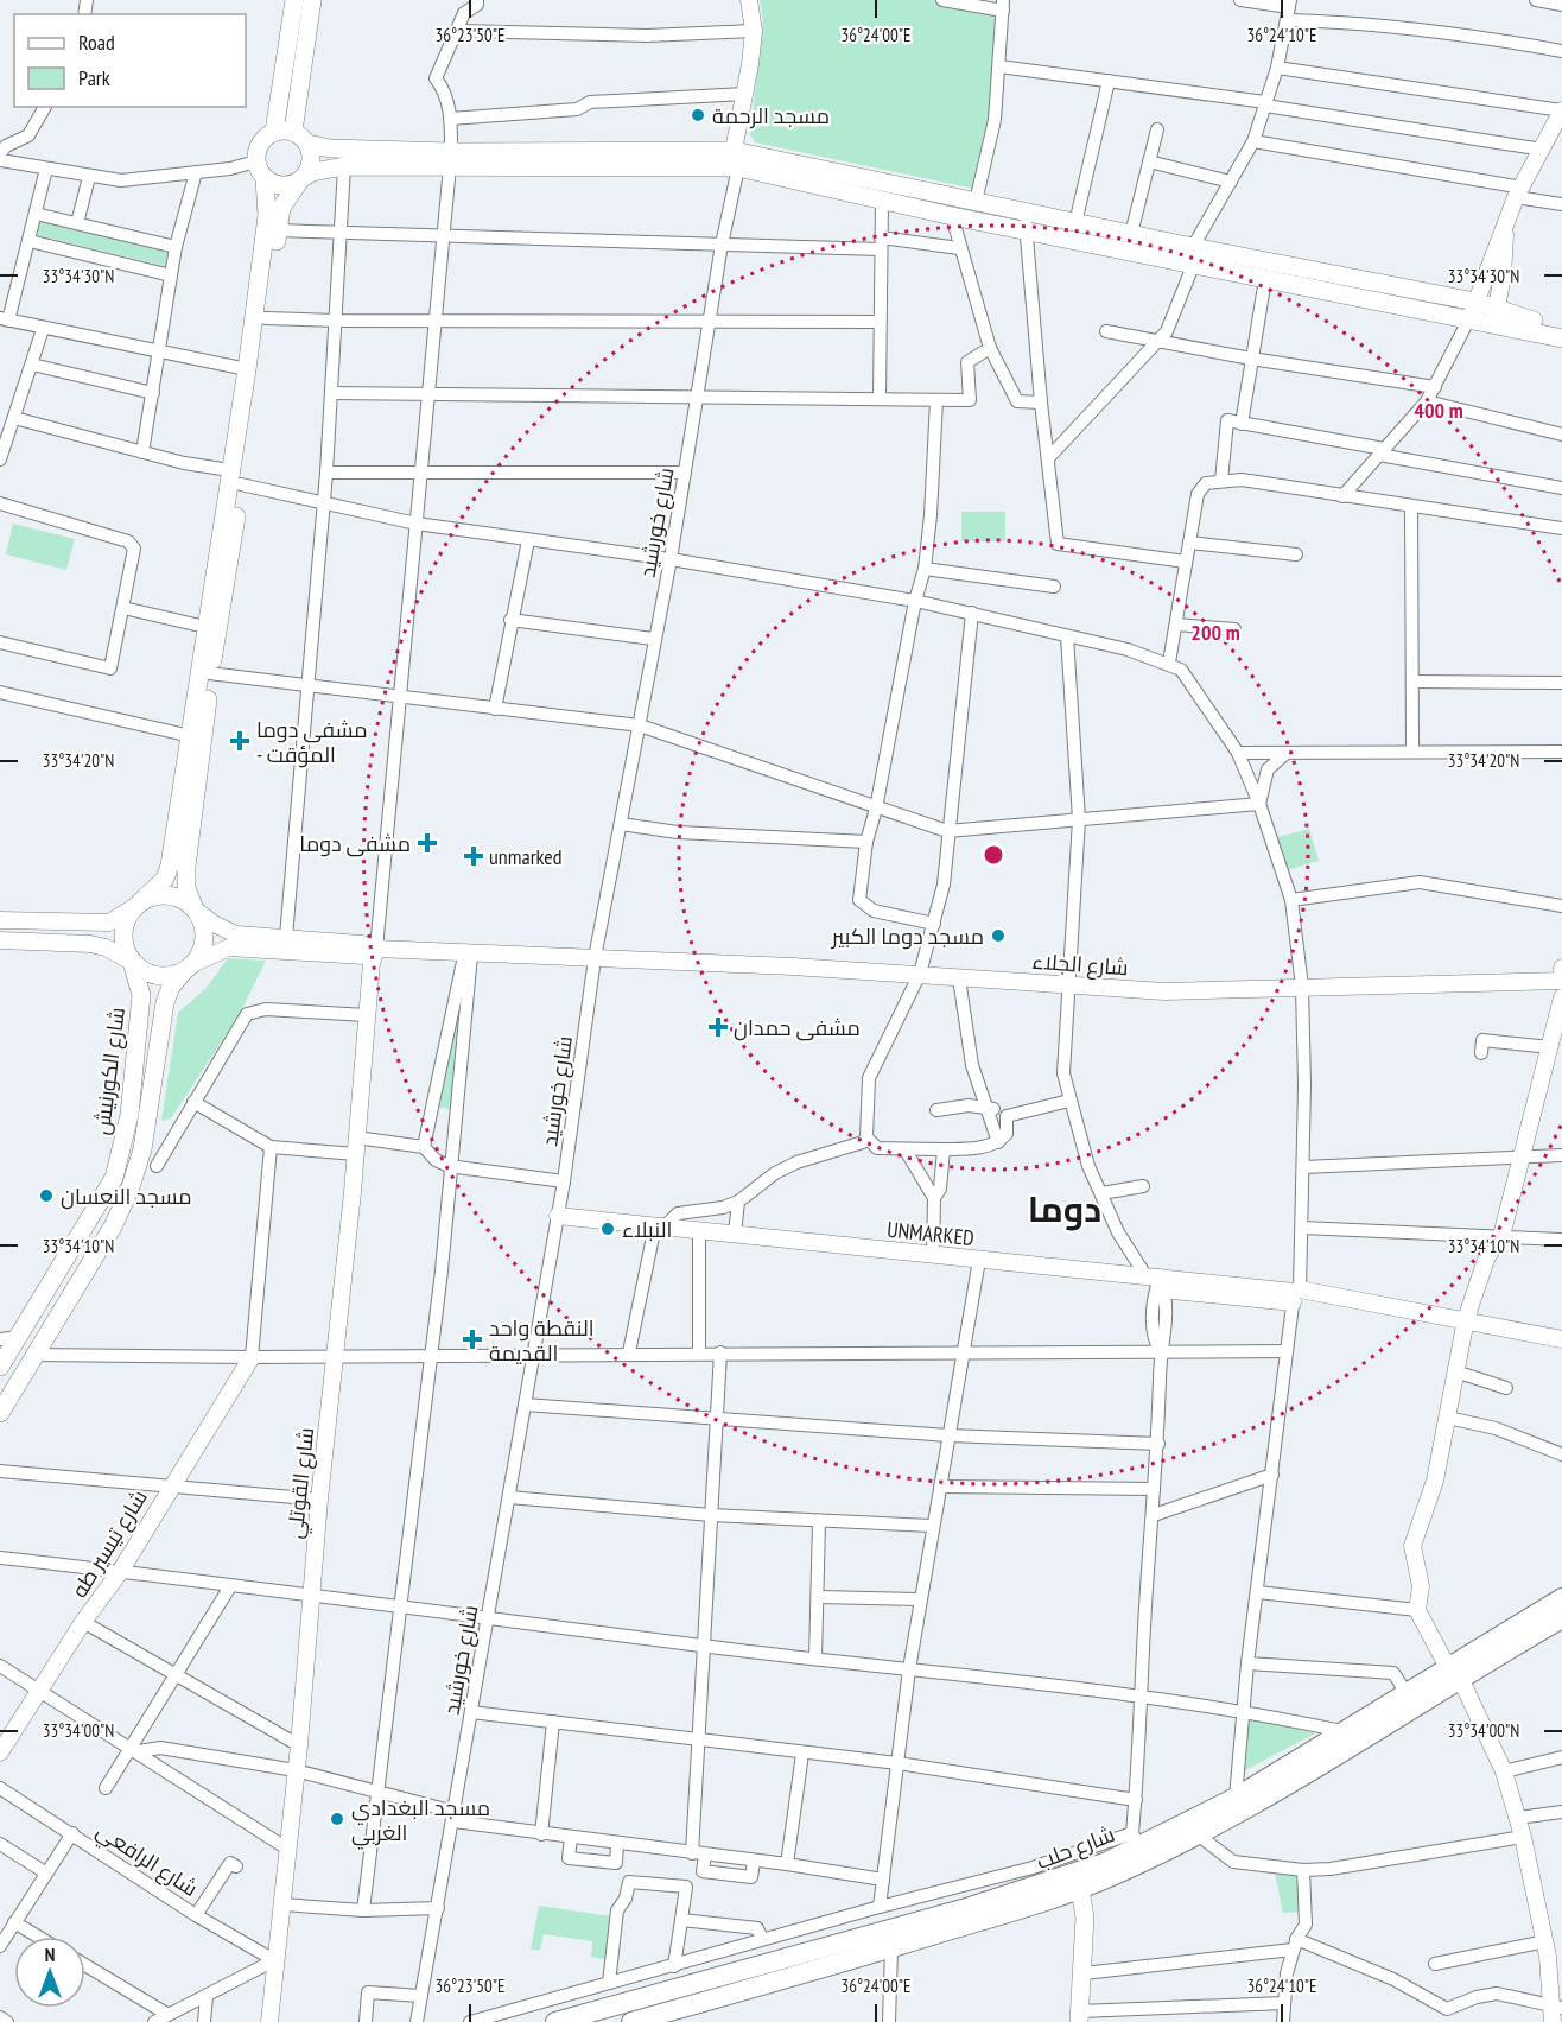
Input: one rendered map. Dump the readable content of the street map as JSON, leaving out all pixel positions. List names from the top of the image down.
{
  "streets": {
    "main road": ["شارع الكورنيش", "شارع حلب"],
    "street": [
      "شارع خورشيد",
      "شارع الجلاء",
      "UNMARKED",
      "شارع القوتلي",
      "شارع تيسير طه",
      "شارع الرافعي"
    ]
  },
  "crossings": [
    ["شارع خورشيد", "شارع الجلاء"],
    ["شارع خورشيد", "UNMARKED"],
    ["شارع الجلاء", "شارع القوتلي"],
    ["شارع القوتلي", "شارع الرافعي"]
  ],
  "districts": ["دوما"],
  "places": {
    "other": [
      "مسجد الرحمة",
      "مسجد دوما الكبير",
      "مسجد النعسان",
      "النبلاء",
      "مسجد البغدادي الغربي"
    ],
    "health": [
      "مشفى دوما - المؤقت",
      "مشفى دوما",
      "unmarked",
      "مشفى حمدان",
      "النقطة واحد القديمة"
    ]
  },
  "legend": ["Road", "Park"],
  "north": "top",
  "coordinates": [
    "36°23'50\"E",
    "36°24'00\"E",
    "36°24'10\"E",
    "33°34'30\"N",
    "33°34'20\"N",
    "33°34'10\"N",
    "33°34'00\"N"
  ],
  "rings": ["400 m", "200 m"]
}
